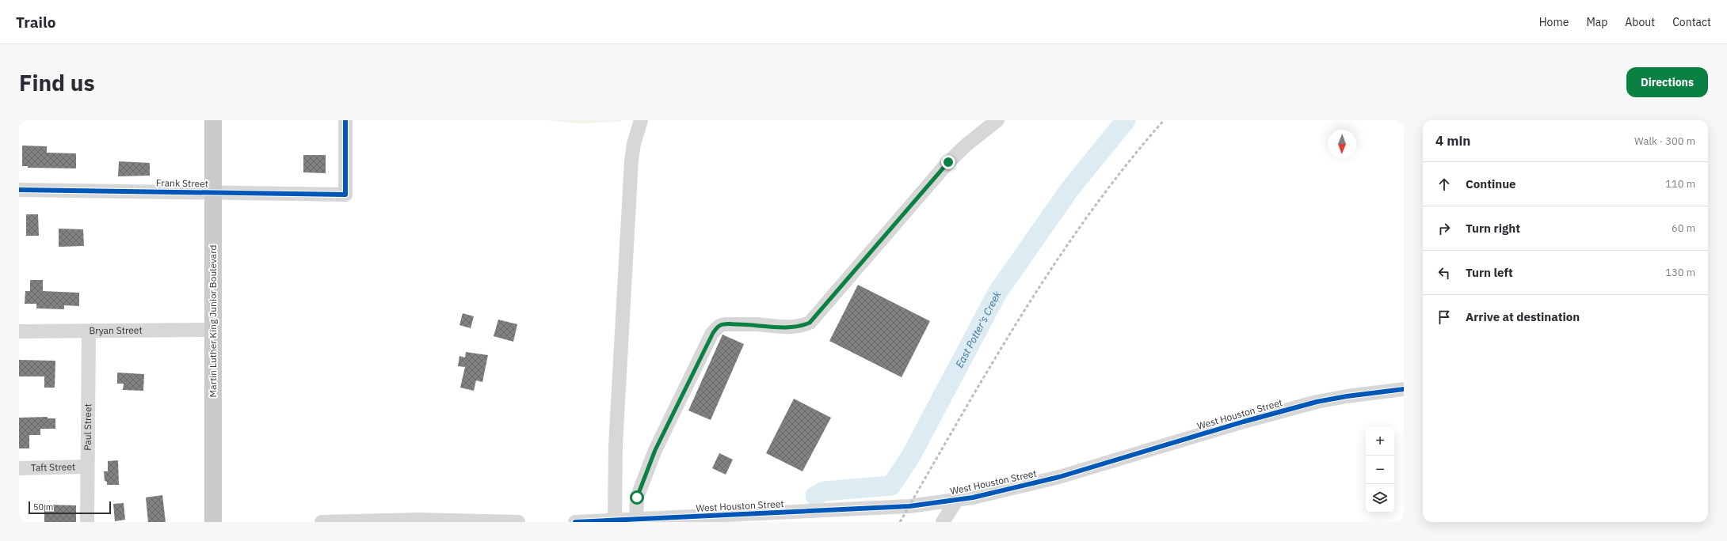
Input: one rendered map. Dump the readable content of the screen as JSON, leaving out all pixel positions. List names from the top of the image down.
{
  "streets": {
    "main road": ["Martin Luther King Junior Boulevard"],
    "street": [
      "Frank Street",
      "Bryan Street",
      "West Houston Street",
      "Paul Street",
      "Taft Street"
    ]
  },
  "crossings": [
    ["Frank Street", "Martin Luther King Junior Boulevard"],
    ["Martin Luther King Junior Boulevard", "Bryan Street"],
    ["Bryan Street", "Paul Street"],
    ["Paul Street", "Taft Street"]
  ],
  "water": ["East Potter's Creek"],
  "scale_bar": "50 m",
  "north": "bottom",
  "page": {
    "header": "Trailo",
    "nav": [
      "Home",
      "Map",
      "About",
      "Contact"
    ],
    "buttons": "Directions",
    "title": "Find us",
    "heading": ["4 min", "Walk · 300 m"],
    "list": [
      ["Continue", "110 m"],
      ["Turn right", "60 m"],
      ["Turn left", "130 m"],
      "Arrive at destination"
    ],
    "map_buttons": ["+", "−"],
    "scale": "50 m"
  }
}
